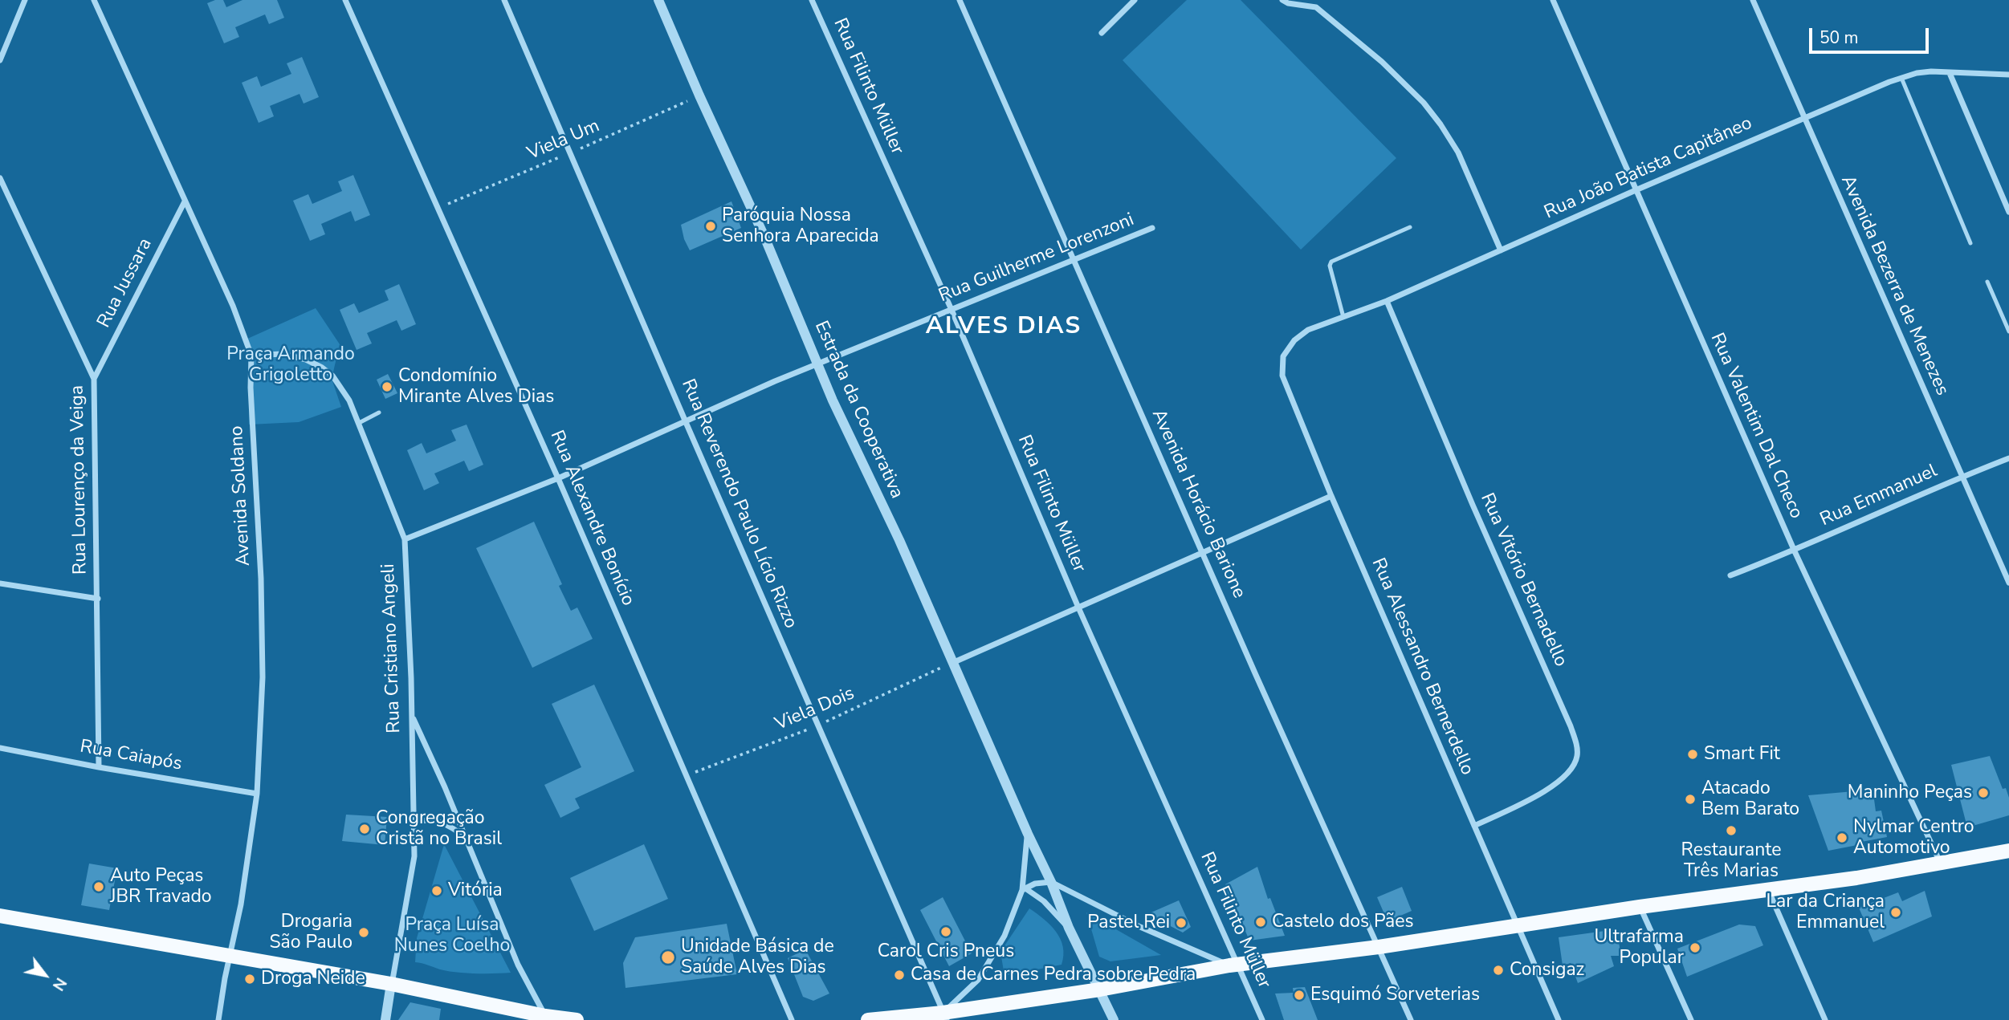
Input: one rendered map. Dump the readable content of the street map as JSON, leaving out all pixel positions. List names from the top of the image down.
{
  "streets": {
    "street": [
      "Rua Filinto Müller",
      "Rua João Batista Capitâneo",
      "Rua Guilherme Lorenzoni",
      "Rua Jussara",
      "Avenida Bezerra de Menezes",
      "Estrada da Cooperativa",
      "Rua Valentim Dal Checo",
      "Rua Lourenço da Veiga",
      "Avenida Soldano",
      "Rua Emmanuel",
      "Rua Reverendo Paulo Lício Rizzo",
      "Avenida Horácio Barione",
      "Rua Alexandre Bonício",
      "Rua Vitório Bernadello",
      "Rua Cristiano Angeli",
      "Rua Alessandro Bernerdello",
      "Rua Caiapós"
    ],
    "path": ["Viela Um", "Viela Dois"]
  },
  "crossings": [
    ["Rua Filinto Müller", "Rua Guilherme Lorenzoni"],
    ["Viela Um", "Estrada da Cooperativa"],
    ["Viela Um", "Rua Reverendo Paulo Lício Rizzo"],
    ["Viela Um", "Rua Alexandre Bonício"],
    ["Rua João Batista Capitâneo", "Avenida Bezerra de Menezes"],
    ["Rua João Batista Capitâneo", "Rua Valentim Dal Checo"],
    ["Rua João Batista Capitâneo", "Rua Vitório Bernadello"],
    ["Rua João Batista Capitâneo", "Rua Alessandro Bernerdello"],
    ["Rua Guilherme Lorenzoni", "Estrada da Cooperativa"],
    ["Rua Guilherme Lorenzoni", "Rua Reverendo Paulo Lício Rizzo"],
    ["Rua Guilherme Lorenzoni", "Avenida Horácio Barione"],
    ["Rua Guilherme Lorenzoni", "Rua Alexandre Bonício"],
    ["Rua Guilherme Lorenzoni", "Rua Cristiano Angeli"],
    ["Rua Jussara", "Rua Lourenço da Veiga"],
    ["Rua Jussara", "Avenida Soldano"],
    ["Avenida Bezerra de Menezes", "Rua Emmanuel"],
    ["Estrada da Cooperativa", "Viela Dois"],
    ["Rua Valentim Dal Checo", "Rua Emmanuel"],
    ["Rua Lourenço da Veiga", "Rua Caiapós"],
    ["Avenida Soldano", "Rua Cristiano Angeli"],
    ["Avenida Soldano", "Rua Caiapós"],
    ["Rua Reverendo Paulo Lício Rizzo", "Viela Dois"],
    ["Rua Alexandre Bonício", "Viela Dois"],
    ["Rua Vitório Bernadello", "Rua Alessandro Bernerdello"]
  ],
  "districts": ["ALVES DIAS"],
  "parks": ["Praça Armando Grigoletto", "Praça Luísa Nunes Coelho"],
  "places": [
    "Paróquia Nossa Senhora Aparecida",
    "Condomínio Mirante Alves Dias",
    "Smart Fit",
    "Maninho Peças",
    "Atacado Bem Barato",
    "Congregação Cristã no Brasil",
    "Restaurante Três Marias",
    "Nylmar Centro Automotivo",
    "Auto Peças JBR Travado",
    "Vitória",
    "Lar da Criança Emmanuel",
    "Castelo dos Pães",
    "Pastel Rei",
    "Carol Cris Pneus",
    "Drogaria São Paulo",
    "Ultrafarma Popular",
    "Unidade Básica de Saúde Alves Dias",
    "Consigaz",
    "Casa de Carnes Pedra sobre Pedra",
    "Droga Neide",
    "Esquimó Sorveterias"
  ],
  "scale_bar": "50 m",
  "north": "bottom right"
}
